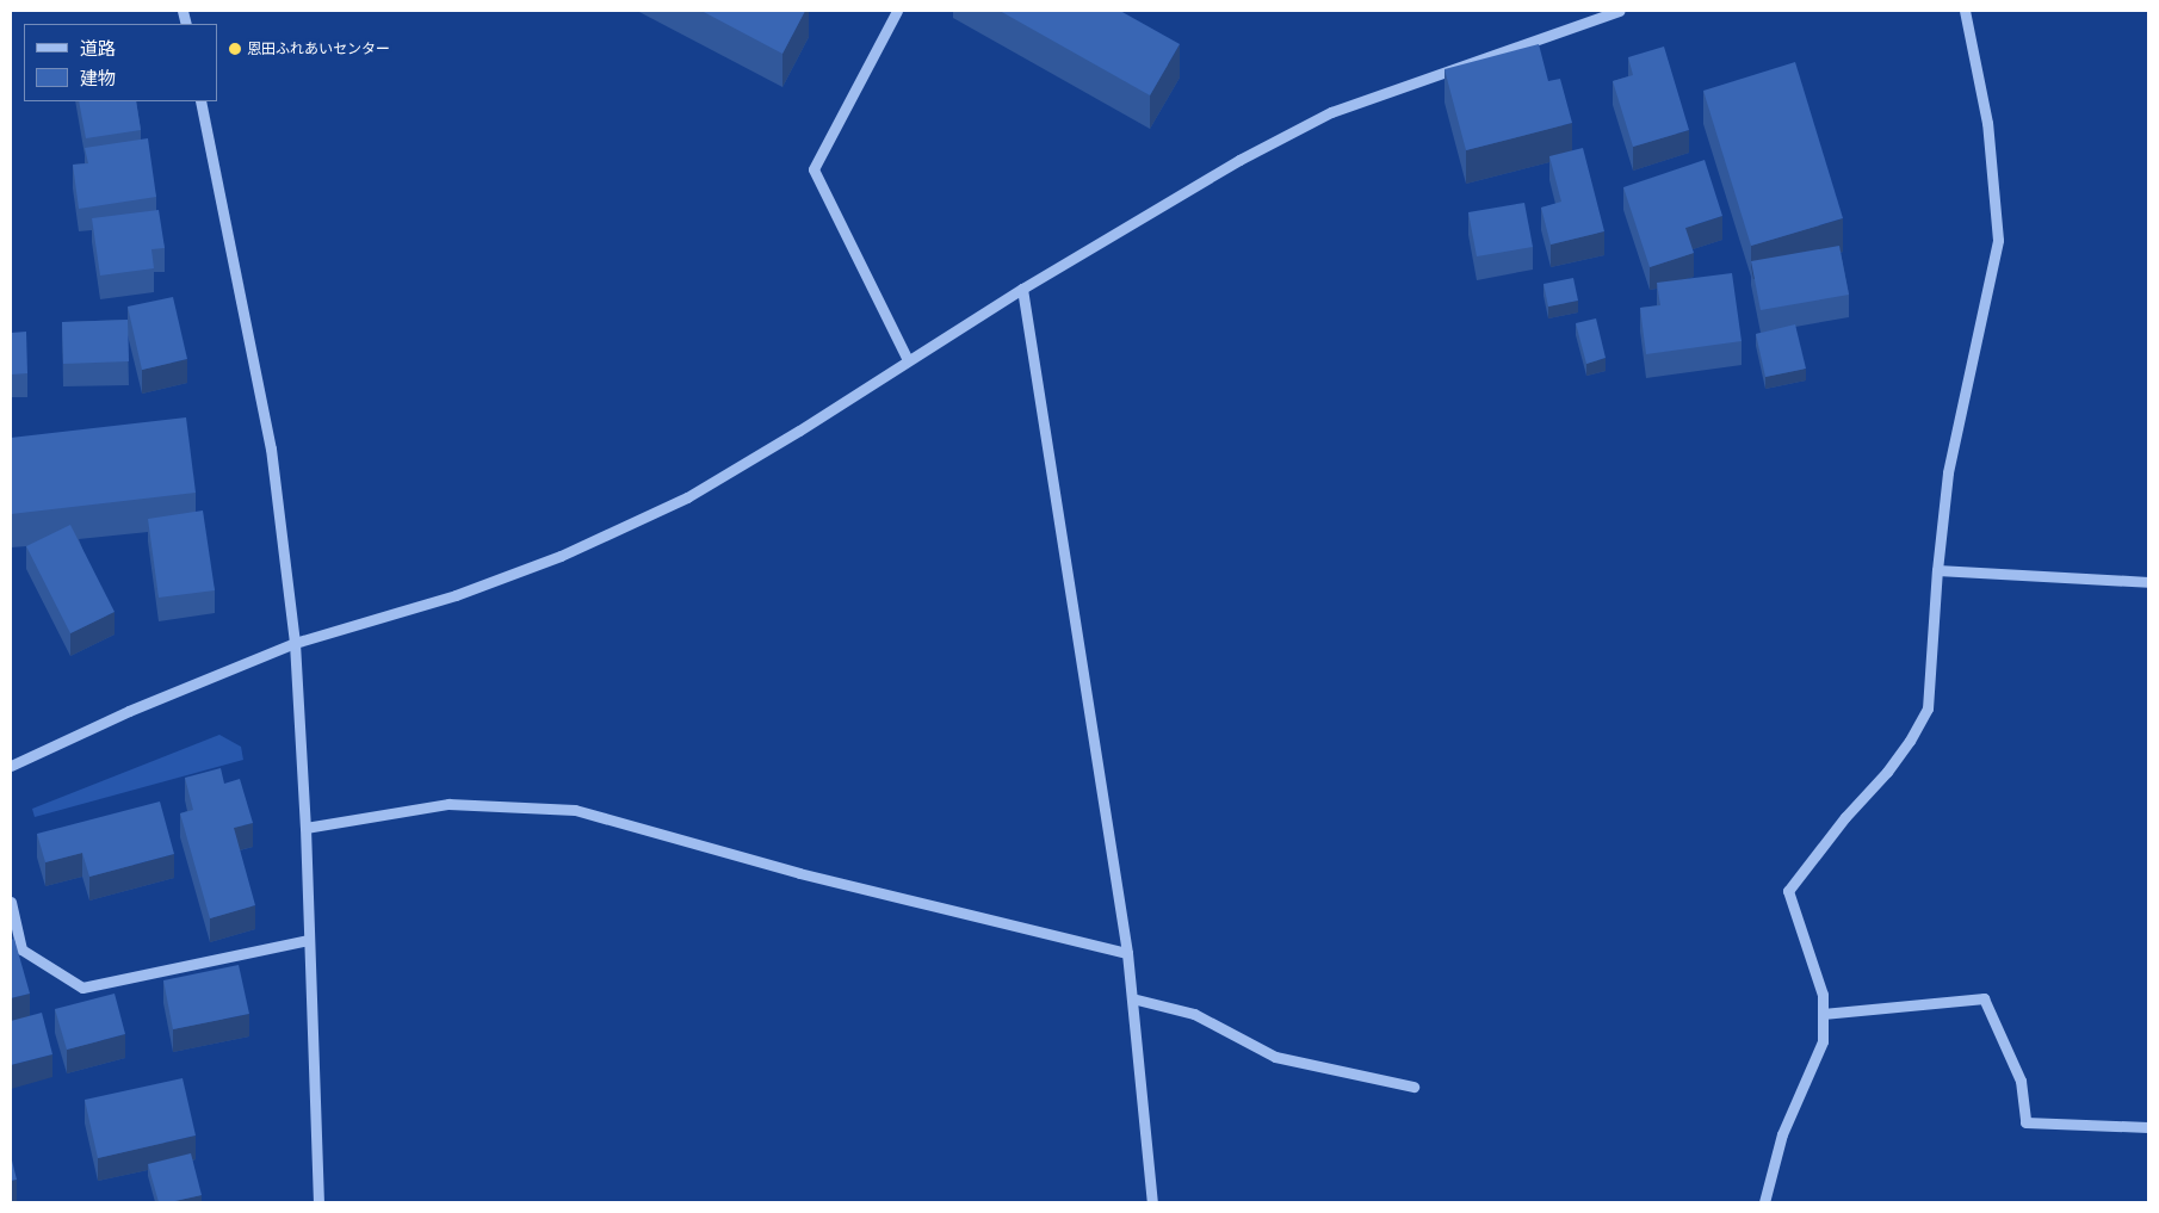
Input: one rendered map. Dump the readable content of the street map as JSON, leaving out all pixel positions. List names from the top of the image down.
{
  "places": ["恩田ふれあいセンター"],
  "legend": ["道路", "建物"]
}
